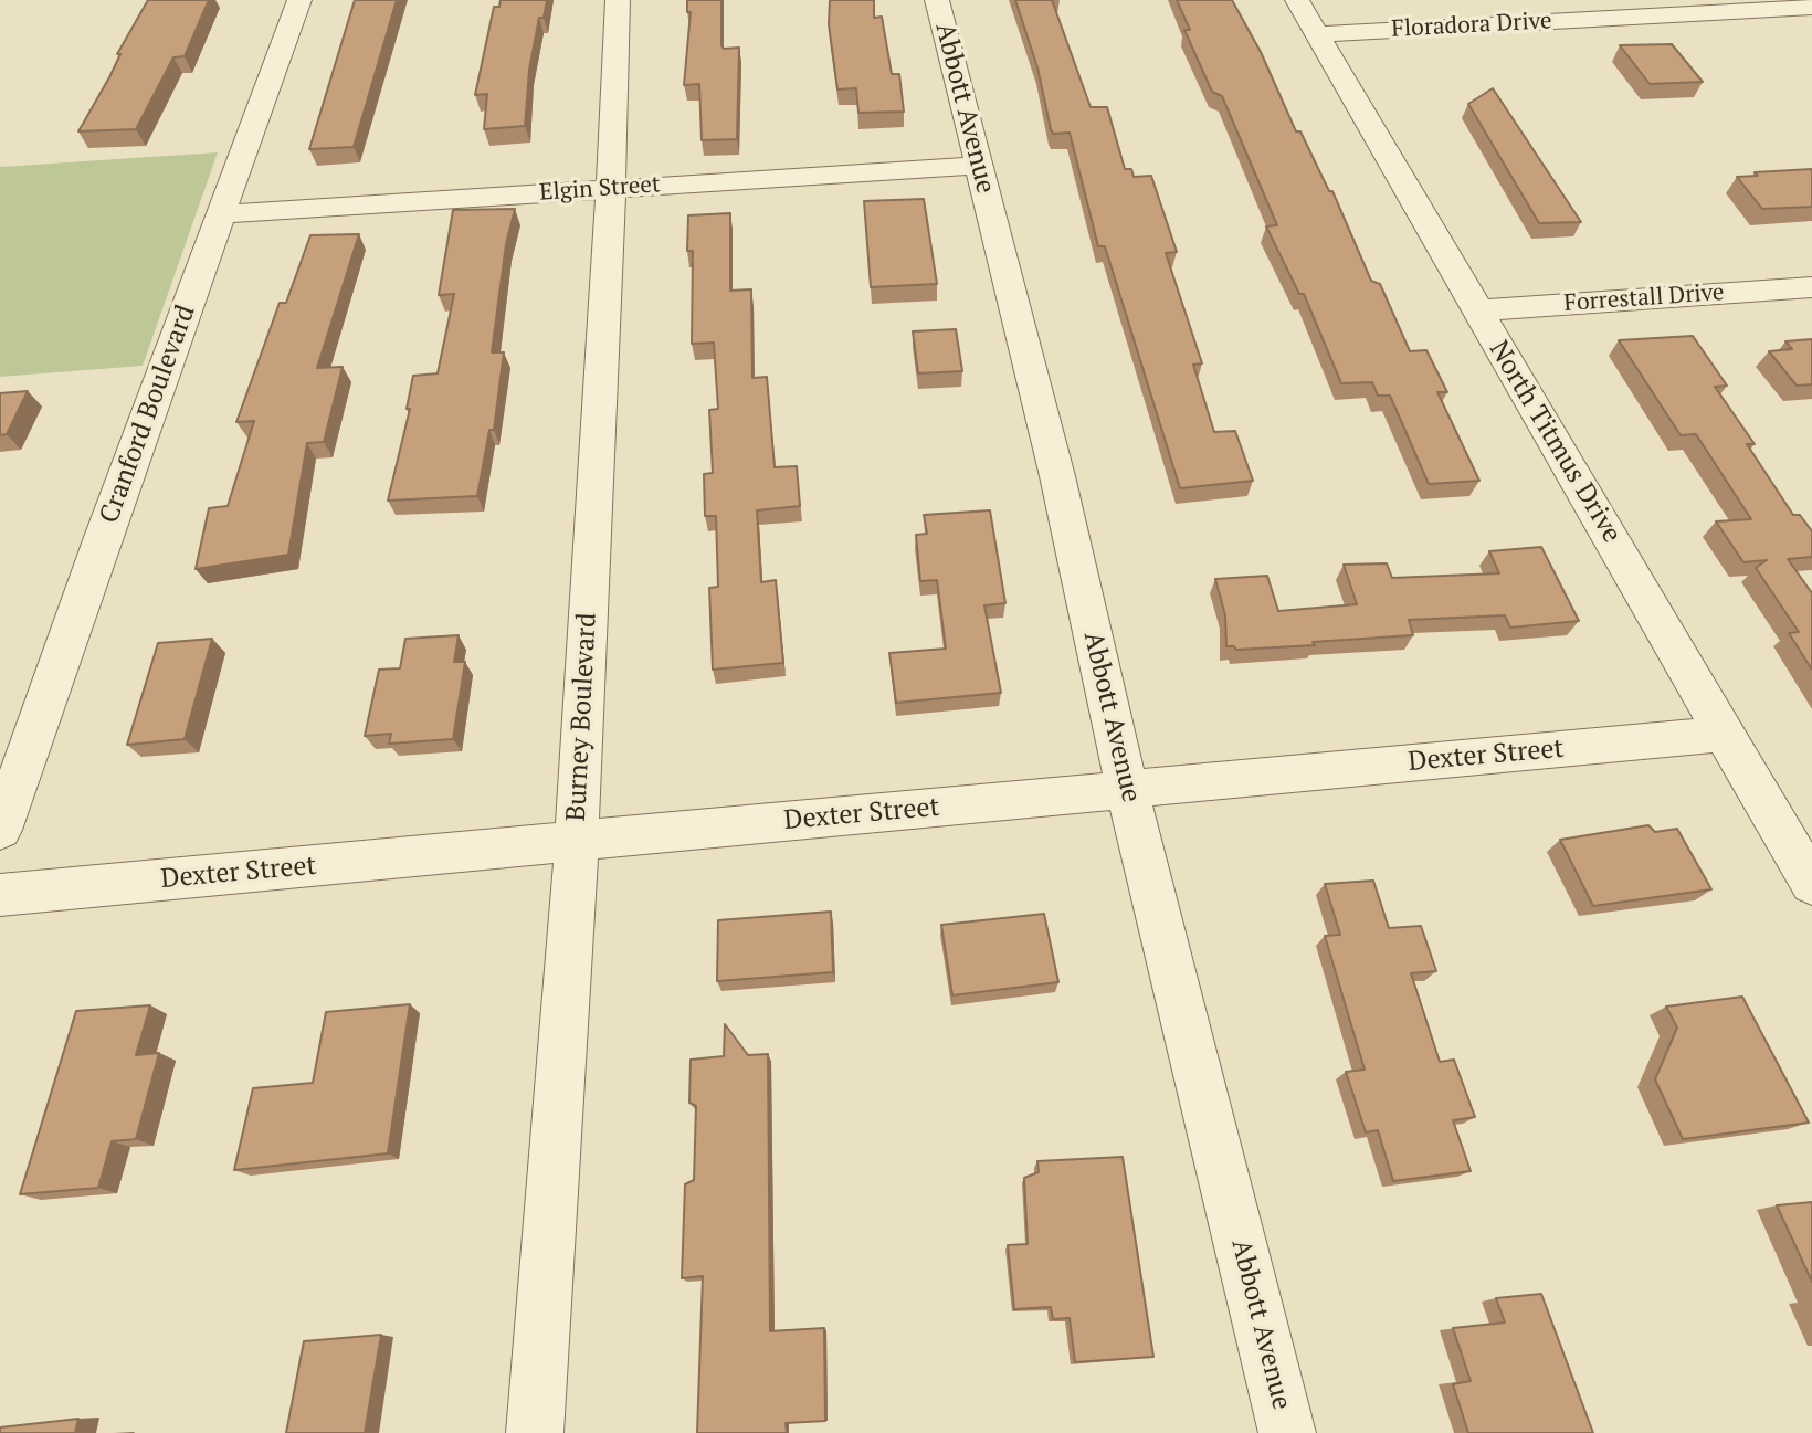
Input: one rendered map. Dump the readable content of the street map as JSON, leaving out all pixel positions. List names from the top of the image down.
{
  "streets": {
    "street": [
      "Floradora Drive",
      "Abbott Avenue",
      "Elgin Street",
      "Forrestall Drive",
      "Cranford Boulevard",
      "North Titmus Drive",
      "Burney Boulevard",
      "Dexter Street"
    ]
  },
  "crossings": [
    ["Floradora Drive", "North Titmus Drive"],
    ["Abbott Avenue", "Elgin Street"],
    ["Abbott Avenue", "Dexter Street"],
    ["Elgin Street", "Cranford Boulevard"],
    ["Elgin Street", "Burney Boulevard"],
    ["Forrestall Drive", "North Titmus Drive"],
    ["North Titmus Drive", "Dexter Street"],
    ["Burney Boulevard", "Dexter Street"]
  ]
}
